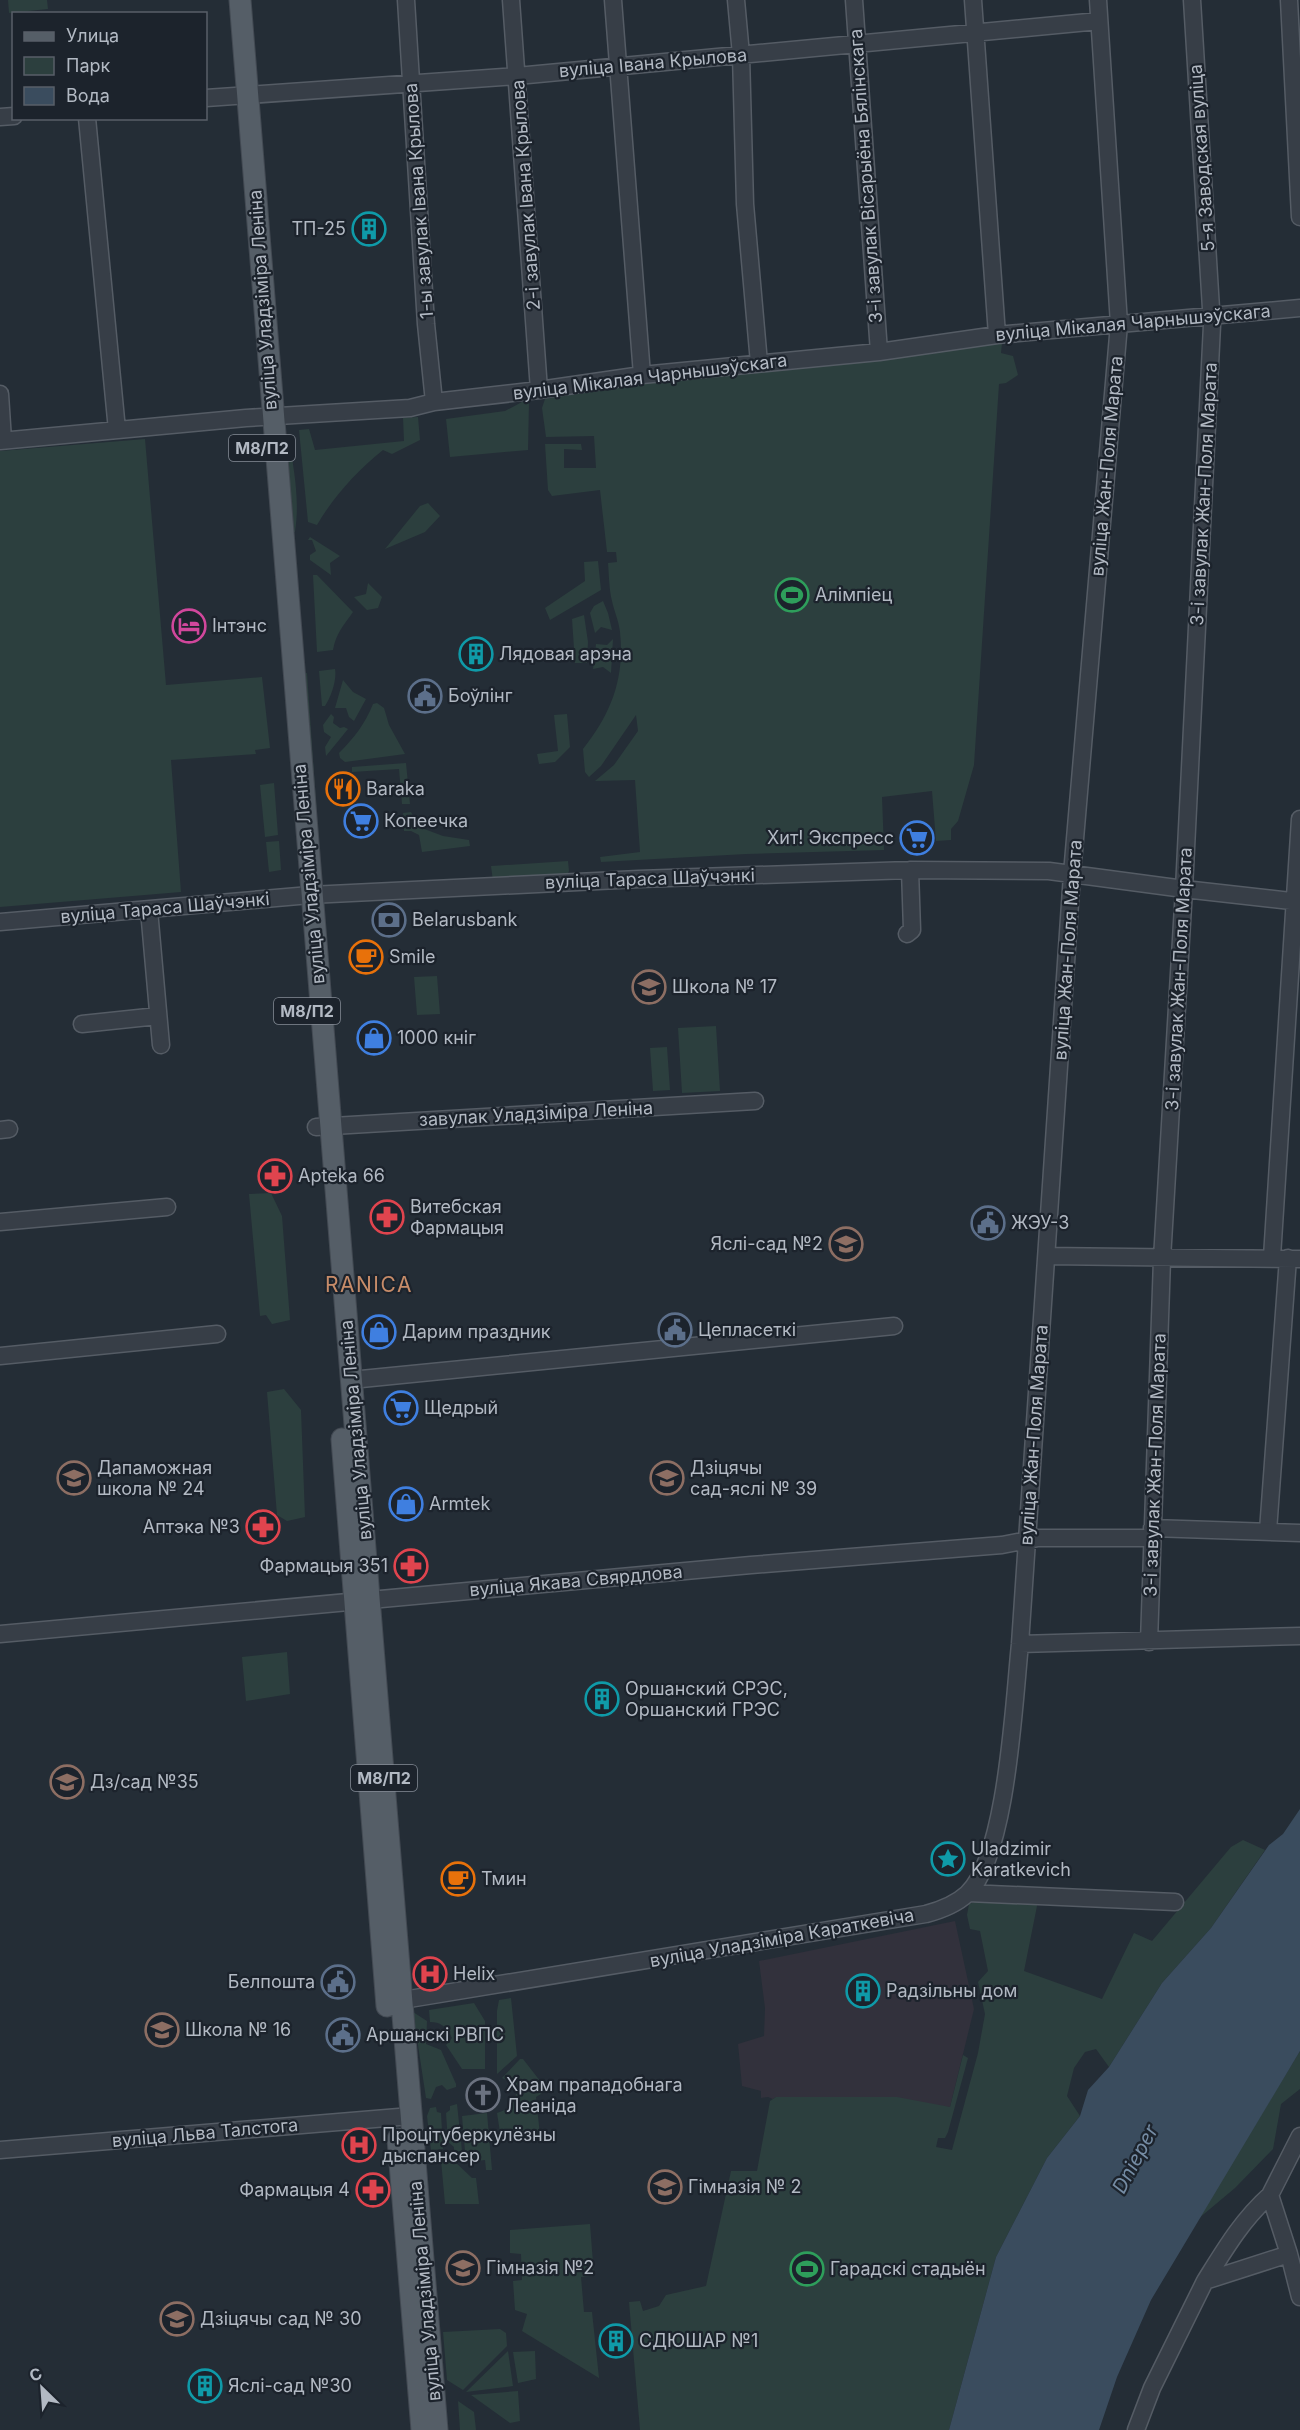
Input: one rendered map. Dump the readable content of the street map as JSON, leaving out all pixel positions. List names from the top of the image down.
{
  "streets": {
    "main road": ["вуліца Уладзіміра Леніна", "М8/П2"],
    "street": [
      "вуліца Івана Крылова",
      "5-я Заводская вуліца",
      "3-і завулак Вісарыёна Бялінскага",
      "2-і завулак Івана Крылова",
      "1-ы завулак Івана Крылова",
      "вуліца Мікалая Чарнышэўскага",
      "вуліца Жан-Поля Марата",
      "3-і завулак Жан-Поля Марата",
      "вуліца Тараса Шаўчэнкі",
      "завулак Уладзіміра Леніна",
      "вуліца Якава Свярдлова",
      "вуліца Уладзіміра Караткевіча",
      "вуліца Льва Талстога"
    ]
  },
  "crossings": [
    ["вуліца Івана Крылова", "3-і завулак Вісарыёна Бялінскага"],
    ["вуліца Івана Крылова", "2-і завулак Івана Крылова"],
    ["вуліца Івана Крылова", "1-ы завулак Івана Крылова"],
    ["вуліца Івана Крылова", "вуліца Уладзіміра Леніна"],
    ["вуліца Івана Крылова", "вуліца Жан-Поля Марата"],
    ["5-я Заводская вуліца", "вуліца Мікалая Чарнышэўскага"],
    ["5-я Заводская вуліца", "3-і завулак Жан-Поля Марата"],
    ["3-і завулак Вісарыёна Бялінскага", "вуліца Мікалая Чарнышэўскага"],
    ["2-і завулак Івана Крылова", "вуліца Мікалая Чарнышэўскага"],
    ["1-ы завулак Івана Крылова", "вуліца Мікалая Чарнышэўскага"],
    ["вуліца Уладзіміра Леніна", "вуліца Мікалая Чарнышэўскага"],
    ["вуліца Уладзіміра Леніна", "вуліца Тараса Шаўчэнкі"],
    ["вуліца Уладзіміра Леніна", "завулак Уладзіміра Леніна"],
    ["вуліца Уладзіміра Леніна", "вуліца Якава Свярдлова"],
    ["вуліца Уладзіміра Леніна", "вуліца Уладзіміра Караткевіча"],
    ["вуліца Уладзіміра Леніна", "вуліца Льва Талстога"],
    ["вуліца Мікалая Чарнышэўскага", "вуліца Жан-Поля Марата"],
    ["вуліца Мікалая Чарнышэўскага", "3-і завулак Жан-Поля Марата"],
    ["вуліца Жан-Поля Марата", "вуліца Тараса Шаўчэнкі"],
    ["вуліца Жан-Поля Марата", "вуліца Якава Свярдлова"],
    ["вуліца Жан-Поля Марата", "вуліца Уладзіміра Караткевіча"],
    ["3-і завулак Жан-Поля Марата", "вуліца Тараса Шаўчэнкі"],
    ["3-і завулак Жан-Поля Марата", "вуліца Якава Свярдлова"]
  ],
  "districts": ["RANICA"],
  "water": ["Dnieper"],
  "places": {
    "building": [
      "ТП-25",
      "Лядовая арэна",
      "Оршанский СРЭС, Оршанский ГРЭС",
      "Радзільны дом",
      "СДЮШАР №1",
      "Яслі-сад №30"
    ],
    "sports": ["Алімпіец", "Гарадскі стадыён"],
    "hotel": ["Інтэнс"],
    "public building": [
      "Боўлінг",
      "ЖЭУ-3",
      "Цепласеткі",
      "Белпошта",
      "Аршанскі РВПС"
    ],
    "restaurant": ["Baraka"],
    "supermarket": ["Копеечка", "Хит! Экспресс", "Щедрый"],
    "bank": ["Belarusbank"],
    "cafe": ["Smile", "Тмин"],
    "school or university": [
      "Школа № 17",
      "Яслі-сад №2",
      "Дапаможная школа № 24",
      "Дзіцячы сад-яслі № 39",
      "Дз/сад №35",
      "Школа № 16",
      "Гімназія № 2",
      "Гімназія №2",
      "Дзіцячы сад № 30"
    ],
    "shop": ["1000 кніг", "Дарим праздник", "Armtek"],
    "pharmacy": [
      "Apteka 66",
      "Витебская Фармацыя",
      "Аптэка №3",
      "Фармацыя 351",
      "Фармацыя 4"
    ],
    "place": ["Uladzimir Karatkevich"],
    "hospital": ["Helix", "Процітуберкулёзны дыспансер"],
    "church": ["Храм прападобнага Леаніда"]
  },
  "legend": ["Улица", "Парк", "Вода"],
  "north": "top left"
}
